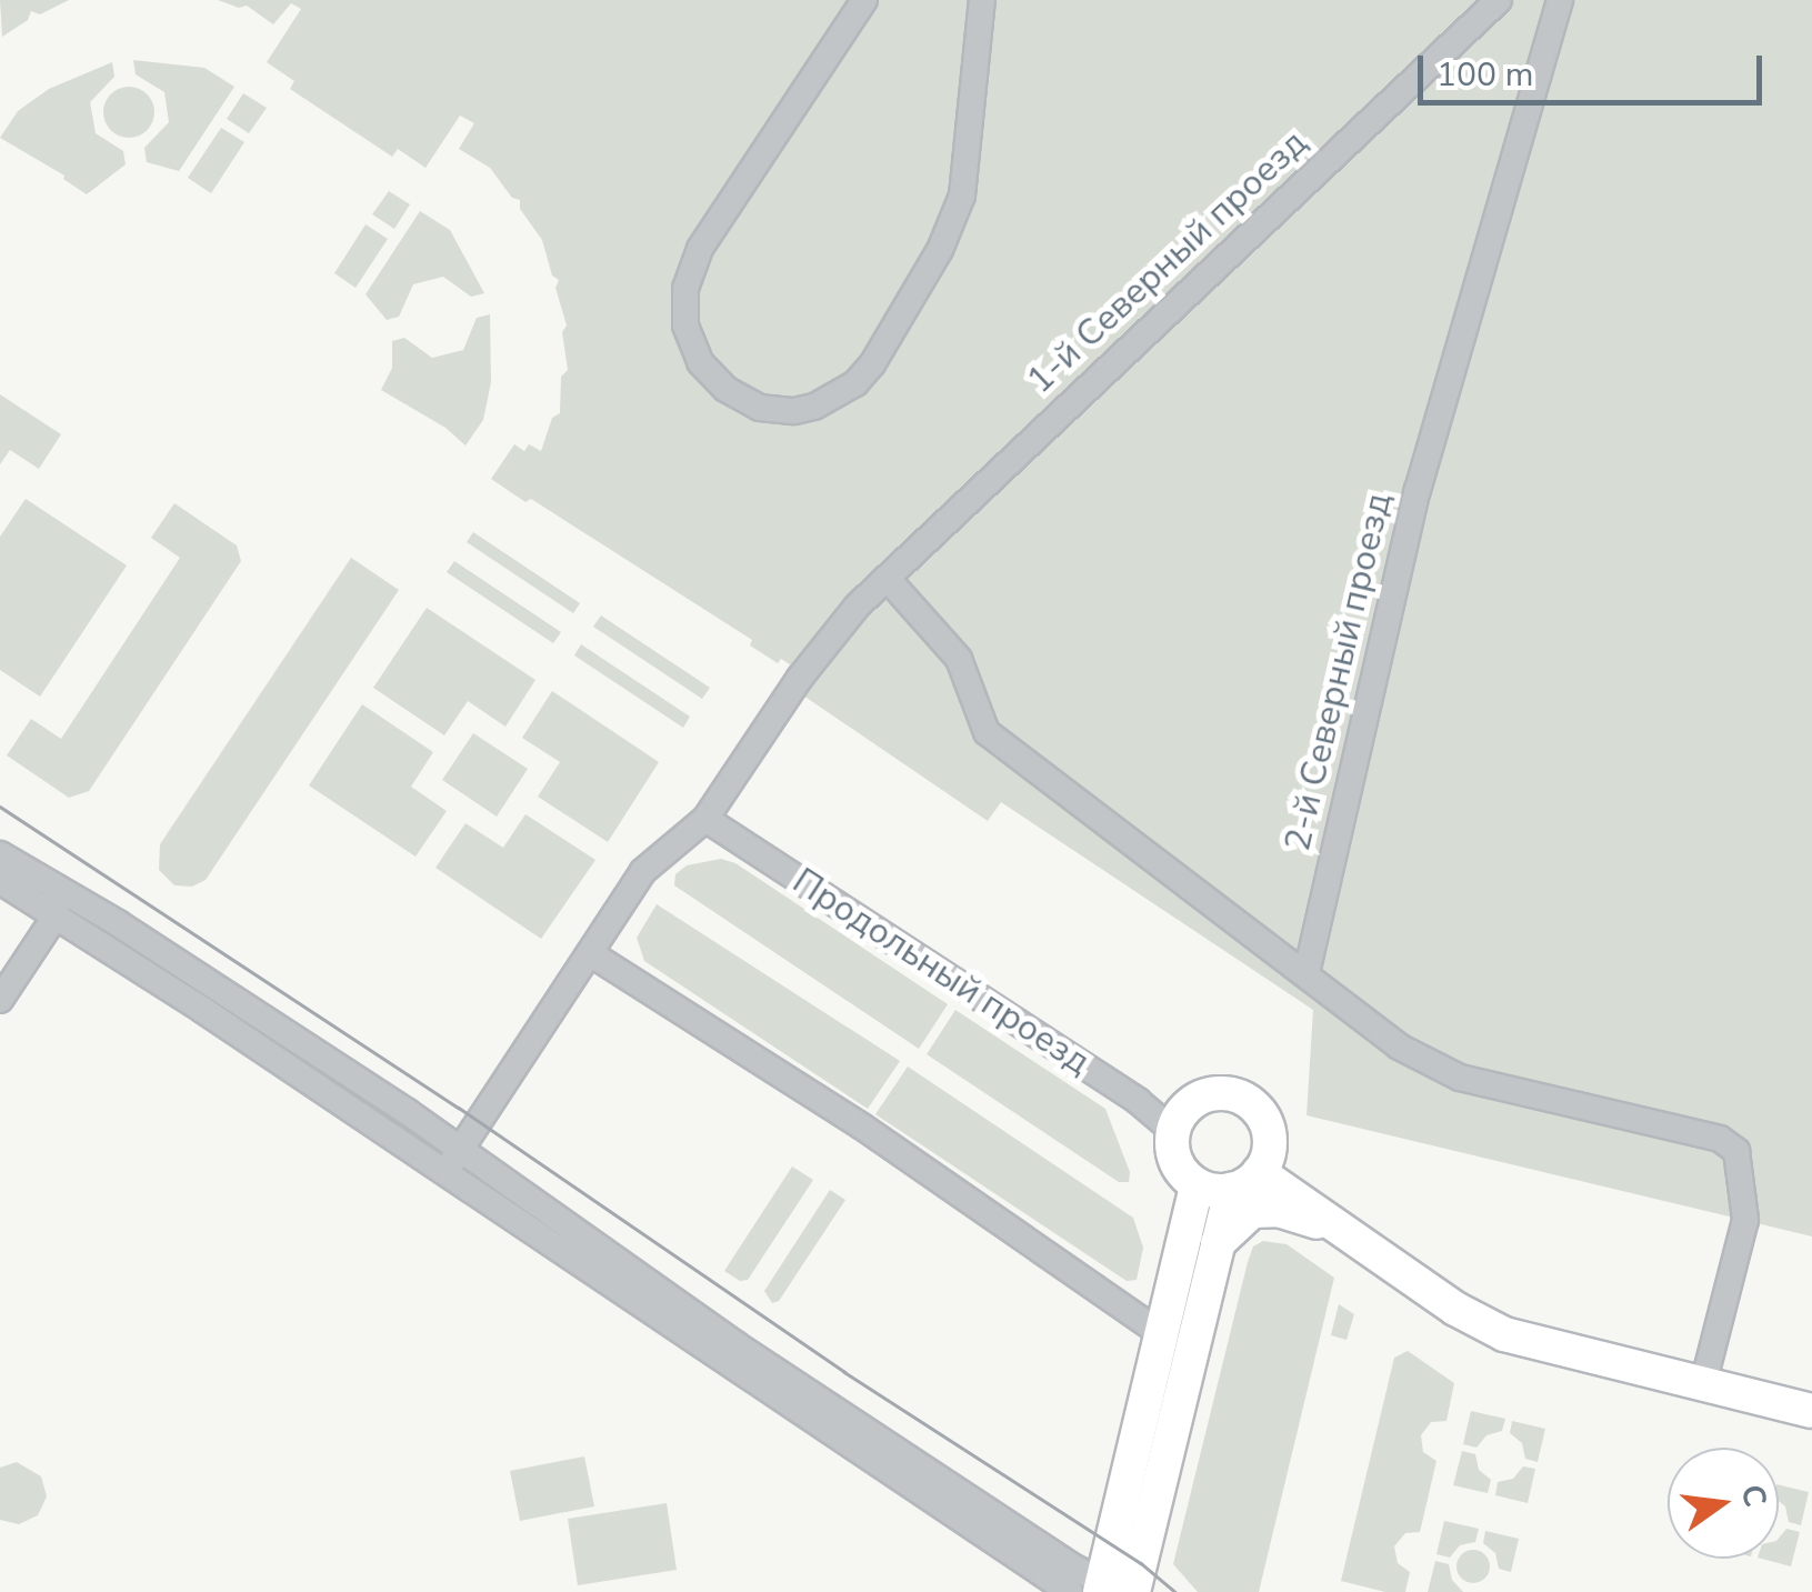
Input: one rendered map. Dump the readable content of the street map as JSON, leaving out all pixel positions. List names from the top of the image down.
{
  "streets": {
    "street": ["1-й Северный проезд", "2-й Северный проезд", "Продольный проезд"]
  },
  "crossings": [
    ["1-й Северный проезд", "Продольный проезд"]
  ],
  "scale_bar": "100 m",
  "north": "right"
}
